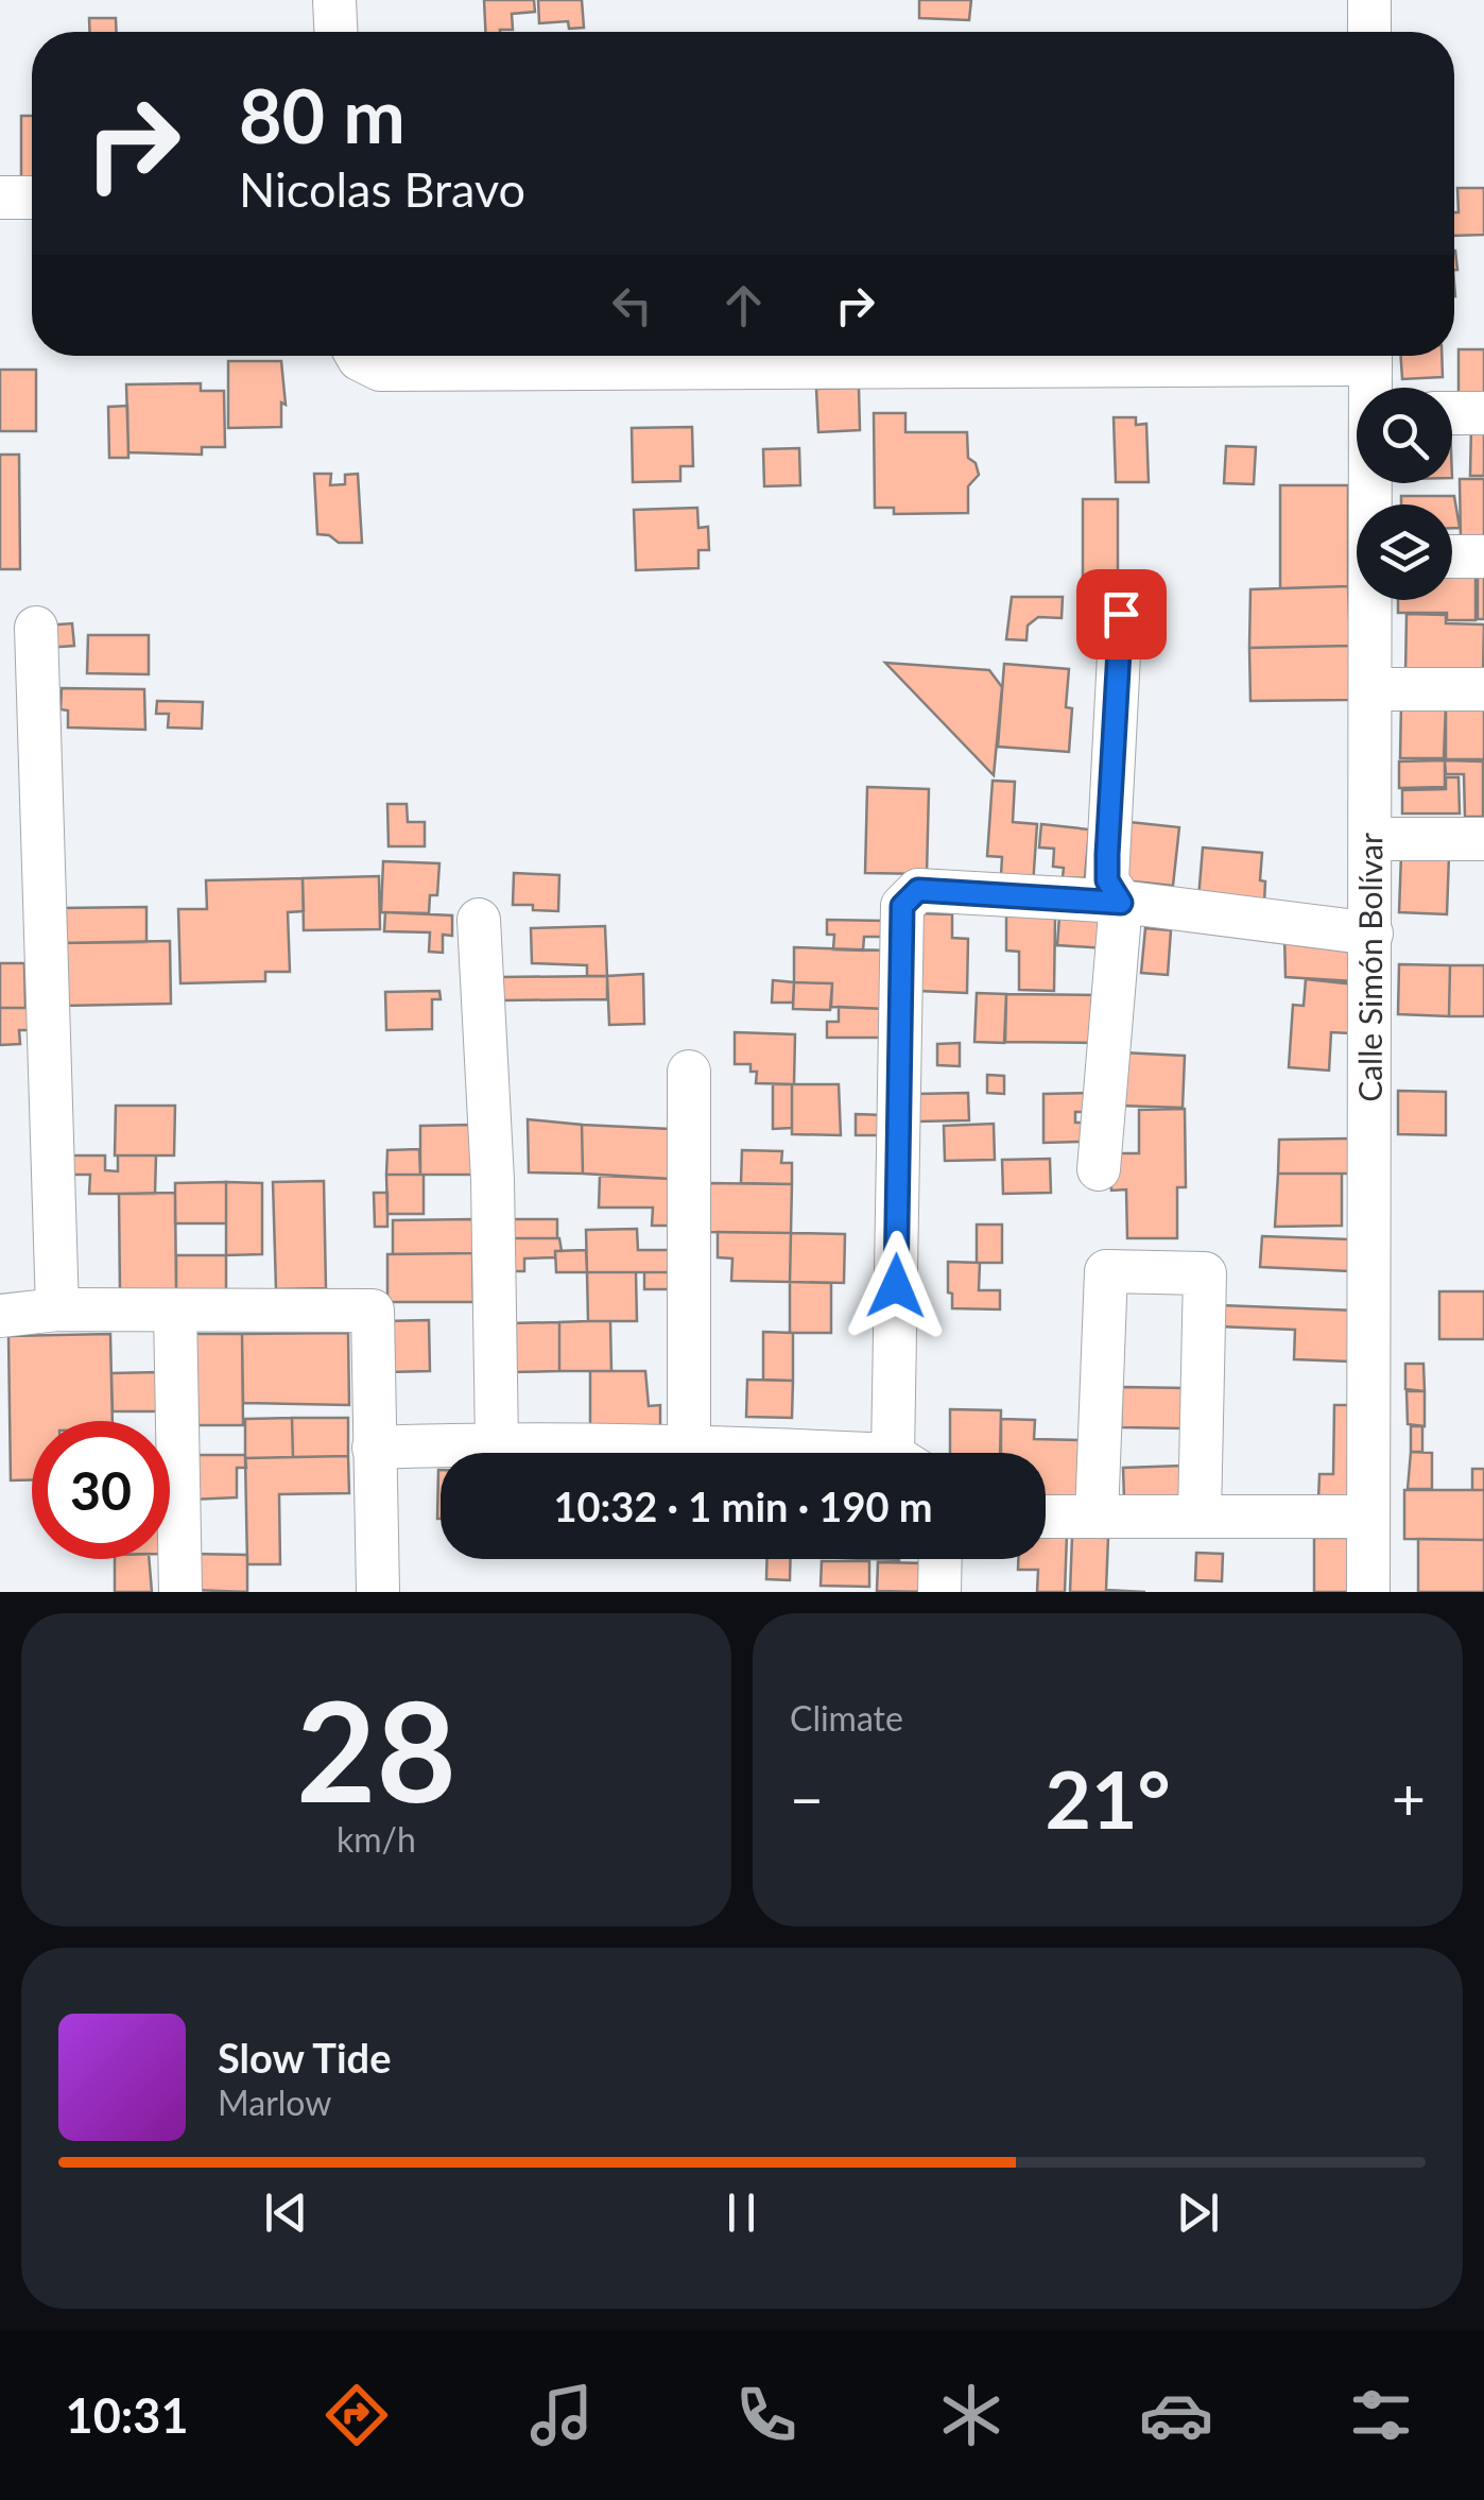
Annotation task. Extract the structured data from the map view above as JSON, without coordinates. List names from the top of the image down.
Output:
{
  "streets": {
    "street": ["Calle Simón Bolívar"]
  },
  "page": {
    "turn": ["80 m", "Nicolas Bravo"],
    "limit": "30",
    "trip": "10:32 · 1 min · 190 m",
    "tile": [
      ["28", "km/h"],
      "Climate"
    ],
    "heat": ["−", "21°", "+"],
    "song": ["Slow Tide", "Marlow"],
    "tabs": "10:31"
  }
}
